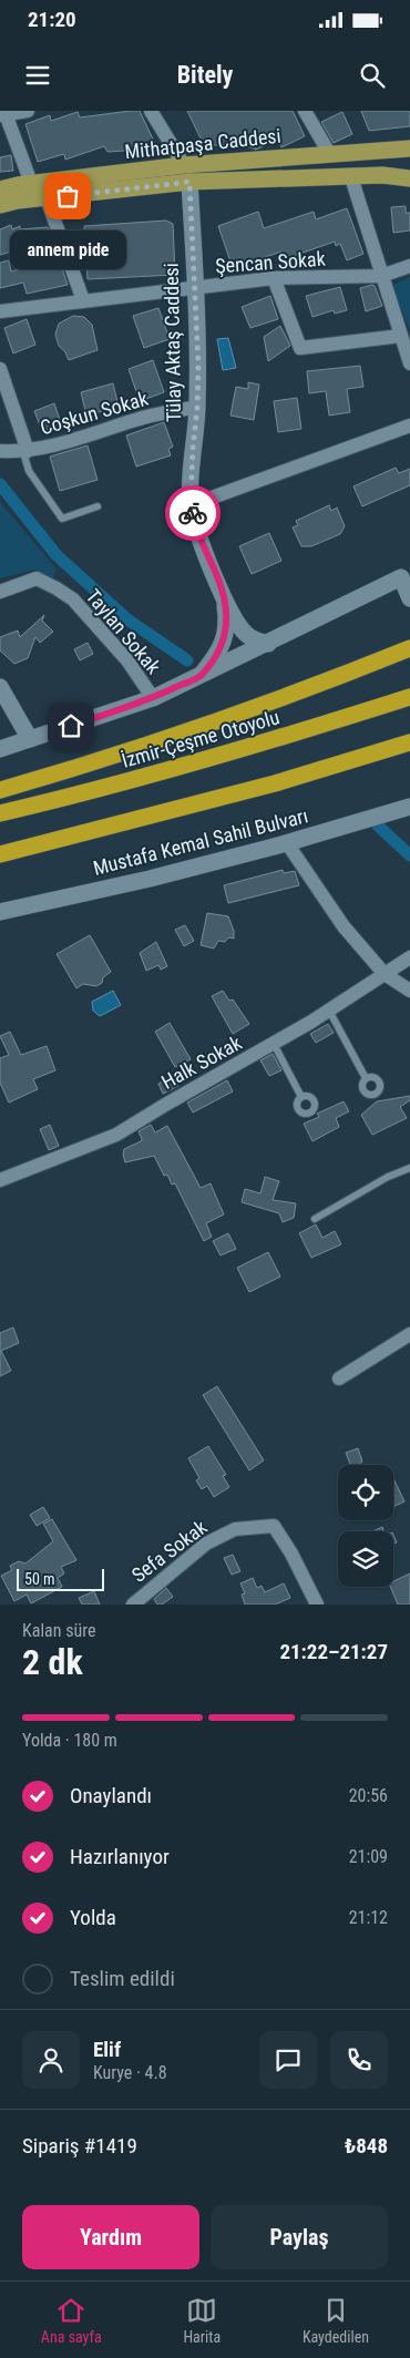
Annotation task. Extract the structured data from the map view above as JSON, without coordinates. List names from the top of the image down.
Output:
{
  "streets": {
    "highway": ["İzmir-Çeşme Otoyolu"],
    "main road": ["Mithatpaşa Caddesi"],
    "street": [
      "Şencan Sokak",
      "Tülay Aktaş Caddesi",
      "Coşkun Sokak",
      "Taylan Sokak",
      "Mustafa Kemal Sahil Bulvarı",
      "Halk Sokak",
      "Sefa Sokak"
    ]
  },
  "crossings": [
    ["Mithatpaşa Caddesi", "Tülay Aktaş Caddesi"],
    ["Şencan Sokak", "Tülay Aktaş Caddesi"],
    ["Tülay Aktaş Caddesi", "Coşkun Sokak"]
  ],
  "places": ["annem pide"],
  "scale_bar": "50 m",
  "page": {
    "status": "21:20",
    "header": "Bitely",
    "bubble": "annem pide",
    "scale": "50 m",
    "heading": ["2 dk", "Kalan süre", "21:22–21:27"],
    "panel": [
      "Elif",
      "Kurye · 4.8",
      "Sipariş #1419",
      "₺848"
    ],
    "bar": "Yolda · 180 m",
    "list": [
      ["Onaylandı", "20:56"],
      ["Hazırlanıyor", "21:09"],
      ["Yolda", "21:12"],
      "Teslim edildi"
    ],
    "buttons": ["Yardım", "Paylaş"],
    "tabs": ["Ana sayfa", "Harita", "Kaydedilen"]
  }
}
